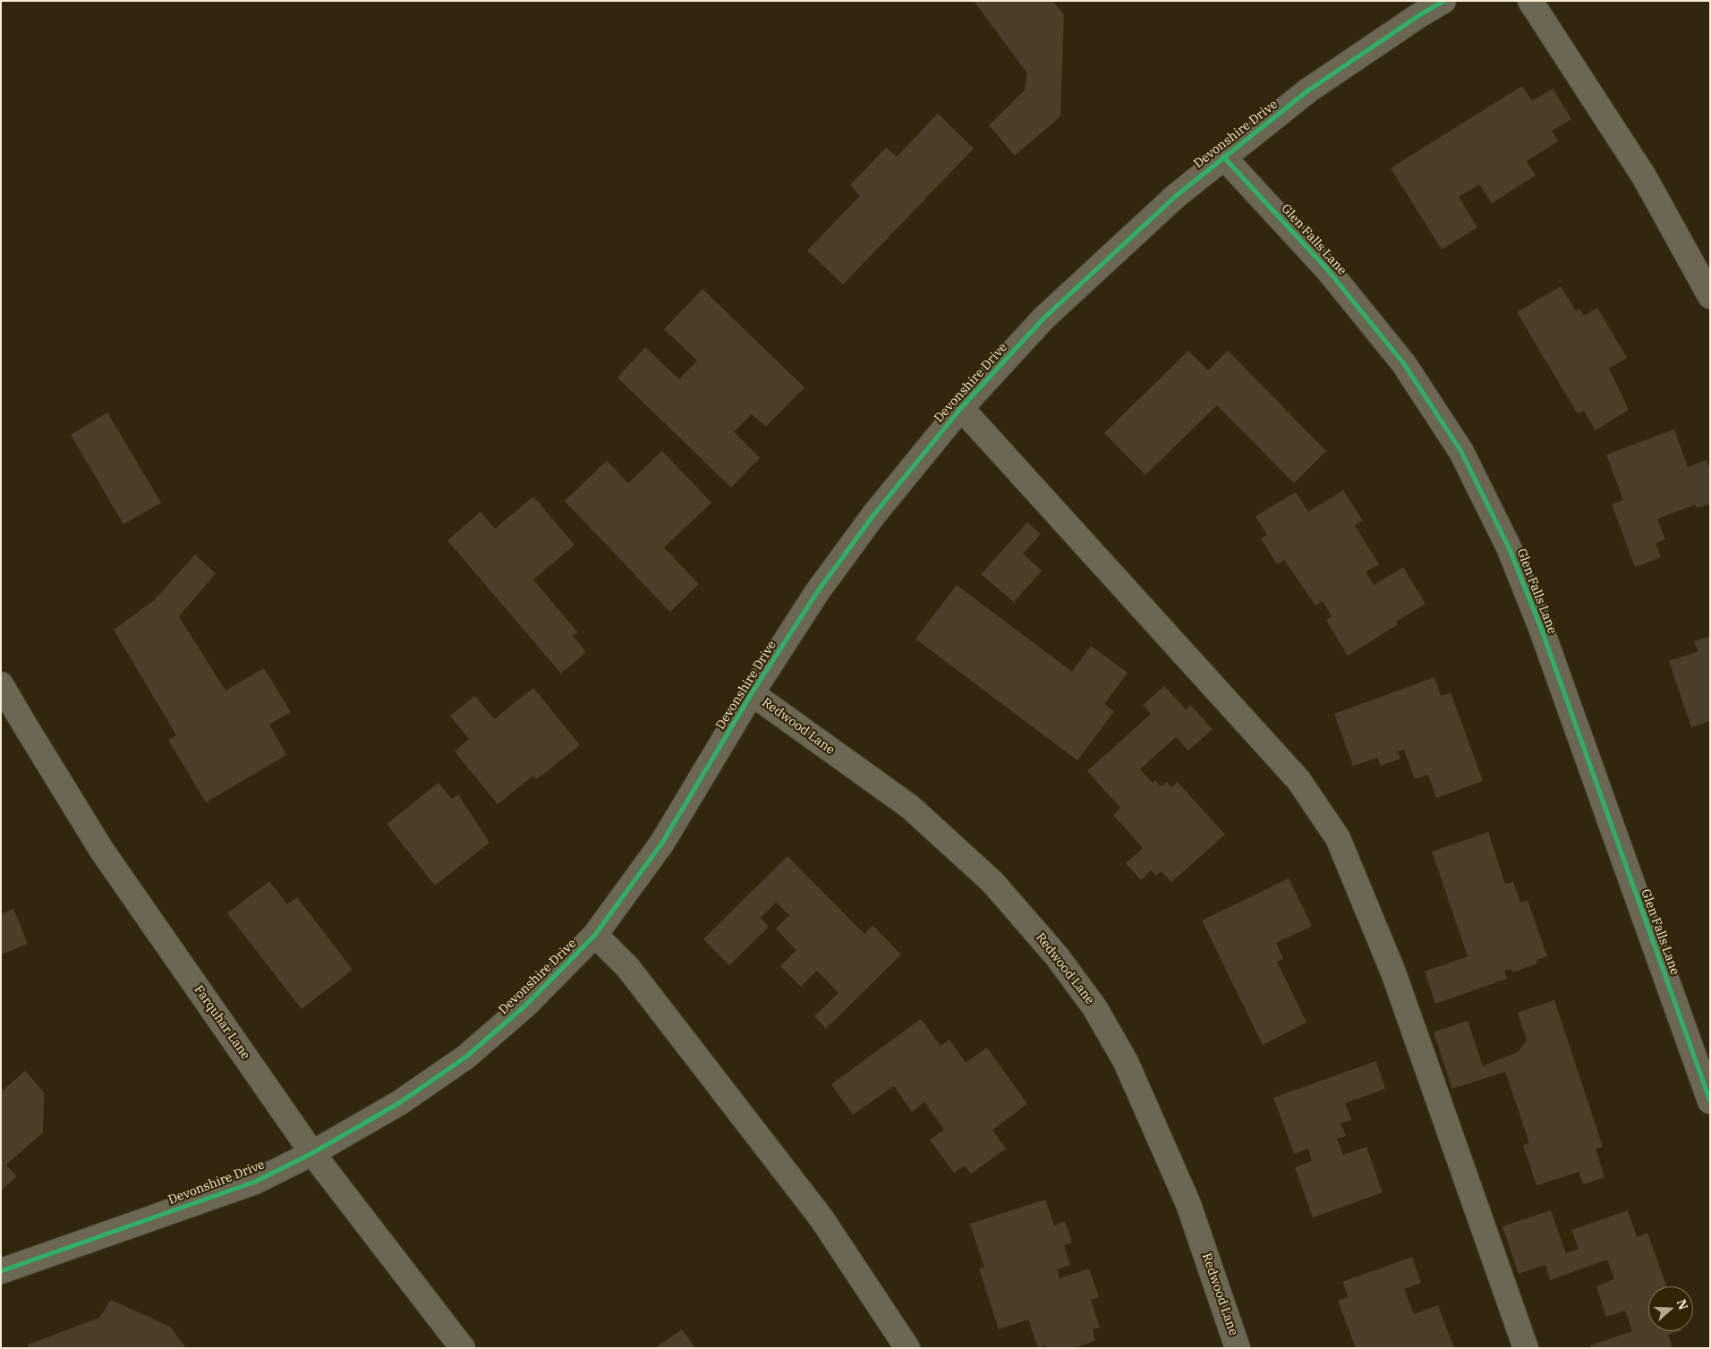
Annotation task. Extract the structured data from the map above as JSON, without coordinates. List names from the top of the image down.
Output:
{
  "streets": {
    "street": [
      "Devonshire Drive",
      "Glen Falls Lane",
      "Redwood Lane",
      "Farquhar Lane"
    ]
  },
  "crossings": [
    ["Devonshire Drive", "Glen Falls Lane"],
    ["Devonshire Drive", "Redwood Lane"],
    ["Devonshire Drive", "Farquhar Lane"]
  ],
  "north": "right"
}
